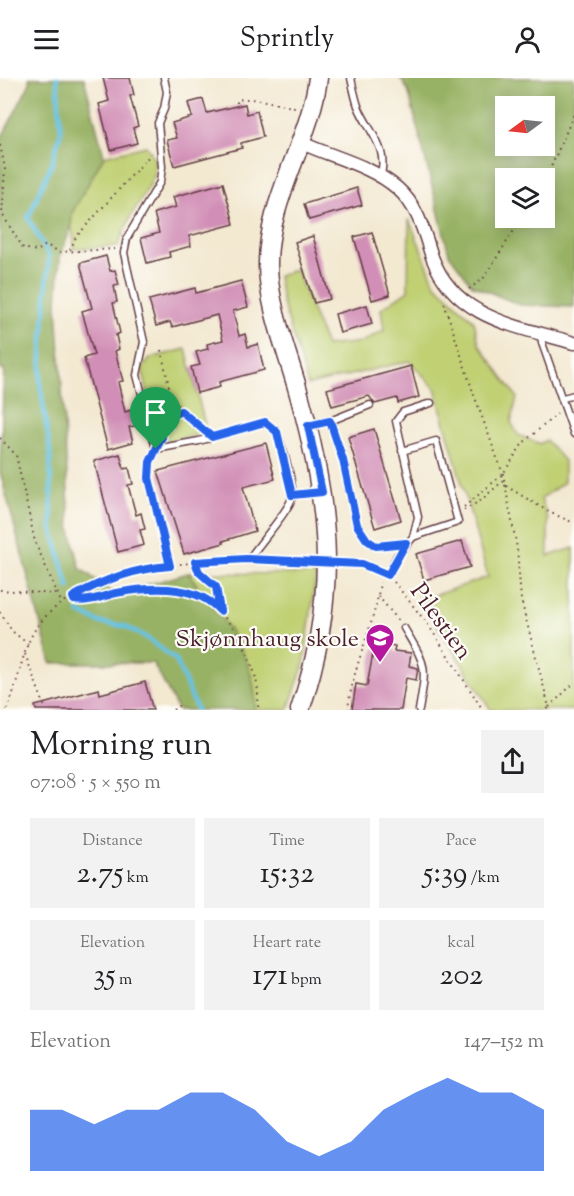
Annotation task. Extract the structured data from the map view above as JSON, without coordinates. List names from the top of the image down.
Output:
{
  "streets": {
    "path": ["Pilestien"]
  },
  "places": {
    "school or university": ["Skjønnhaug skole"]
  },
  "north": "left",
  "page": {
    "header": "Sprintly",
    "heading": ["Morning run", "07:08 · 5 × 550 m"],
    "stats": [
      ["Distance", "2.75 km"],
      ["Time", "15:32"],
      ["Pace", "5:39 /km"],
      ["Elevation", "35 m"],
      ["Heart rate", "171 bpm"],
      ["kcal", "202"]
    ],
    "chart": ["Elevation", "147–152 m"]
  }
}
